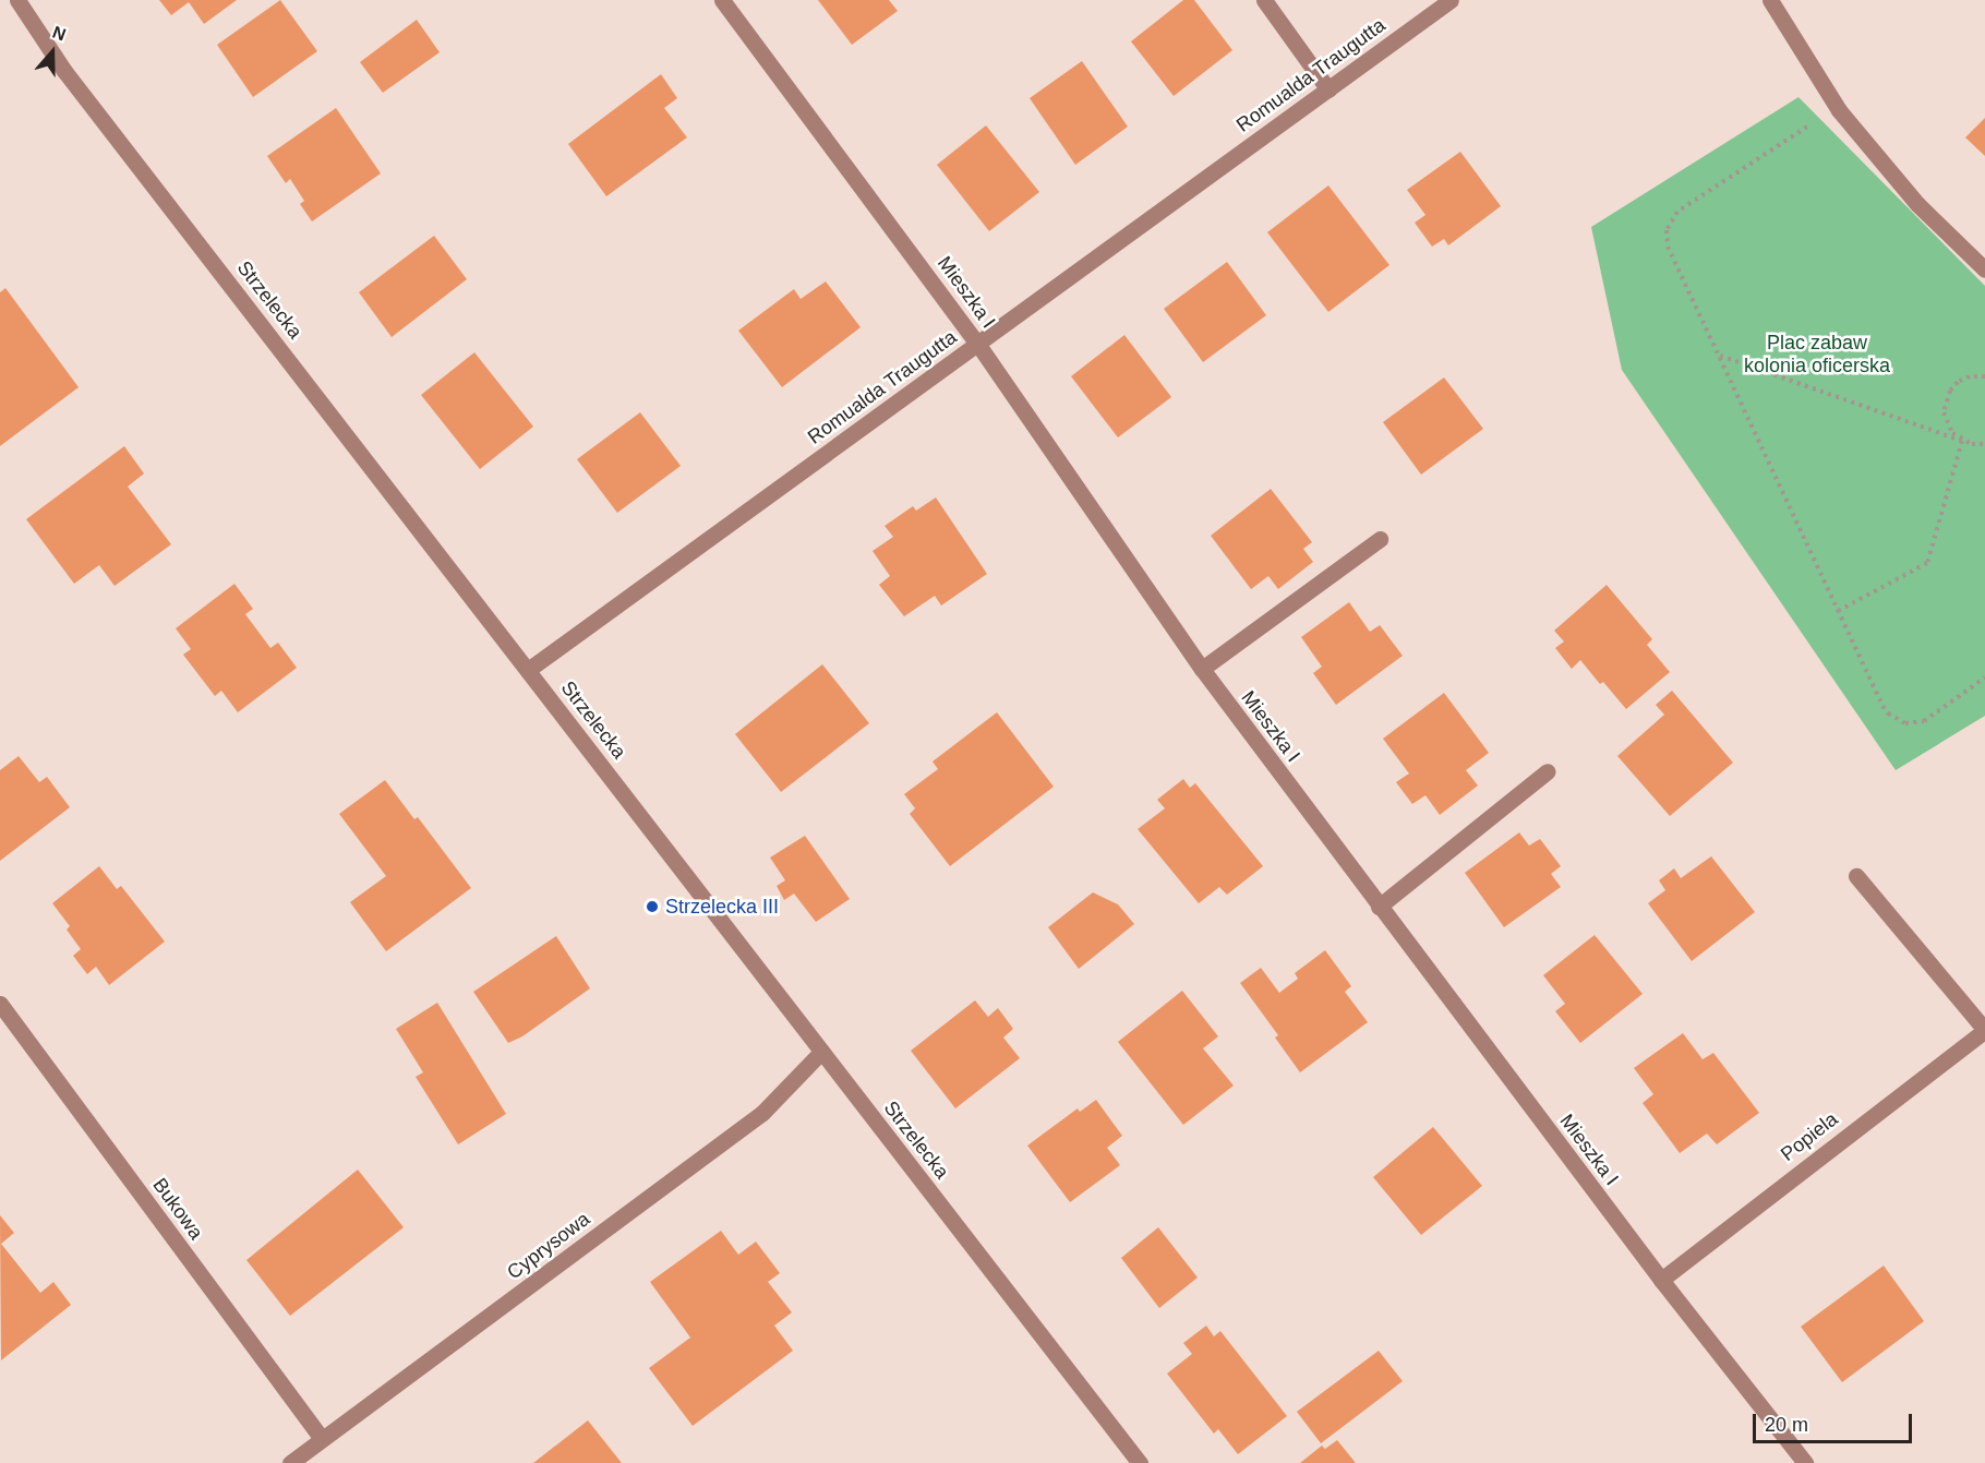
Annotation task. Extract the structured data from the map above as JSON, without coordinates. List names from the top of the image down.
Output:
{
  "streets": {
    "street": [
      "Romualda Traugutta",
      "Mieszka I",
      "Strzelecka",
      "Popiela",
      "Bukowa",
      "Cyprysowa"
    ]
  },
  "crossings": [
    ["Romualda Traugutta", "Mieszka I"],
    ["Romualda Traugutta", "Strzelecka"],
    ["Mieszka I", "Popiela"],
    ["Strzelecka", "Cyprysowa"],
    ["Bukowa", "Cyprysowa"]
  ],
  "parks": ["Plac zabaw kolonia oficerska"],
  "places": ["Strzelecka III"],
  "scale_bar": "20 m",
  "north": "top"
}
